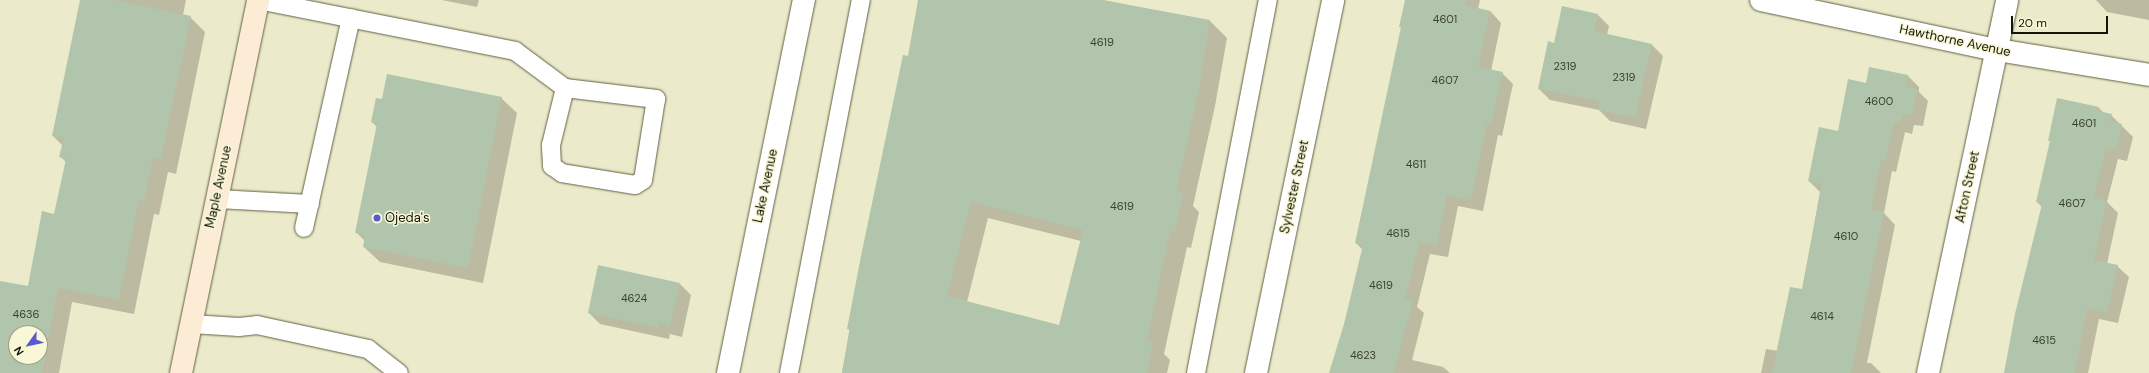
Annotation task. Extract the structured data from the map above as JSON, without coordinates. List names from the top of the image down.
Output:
{
  "streets": {
    "main road": ["Maple Avenue"],
    "street": [
      "Hawthorne Avenue",
      "Lake Avenue",
      "Sylvester Street",
      "Afton Street"
    ]
  },
  "crossings": [
    ["Hawthorne Avenue", "Afton Street"]
  ],
  "places": ["Ojeda's"],
  "house_numbers": [
    "4601",
    "4619",
    "2319",
    "2319",
    "4607",
    "4600",
    "4601",
    "4611",
    "4607",
    "4619",
    "4615",
    "4610",
    "4619",
    "4624",
    "4636",
    "4614",
    "4615",
    "4623"
  ],
  "scale_bar": "20 m",
  "north": "bottom left"
}
